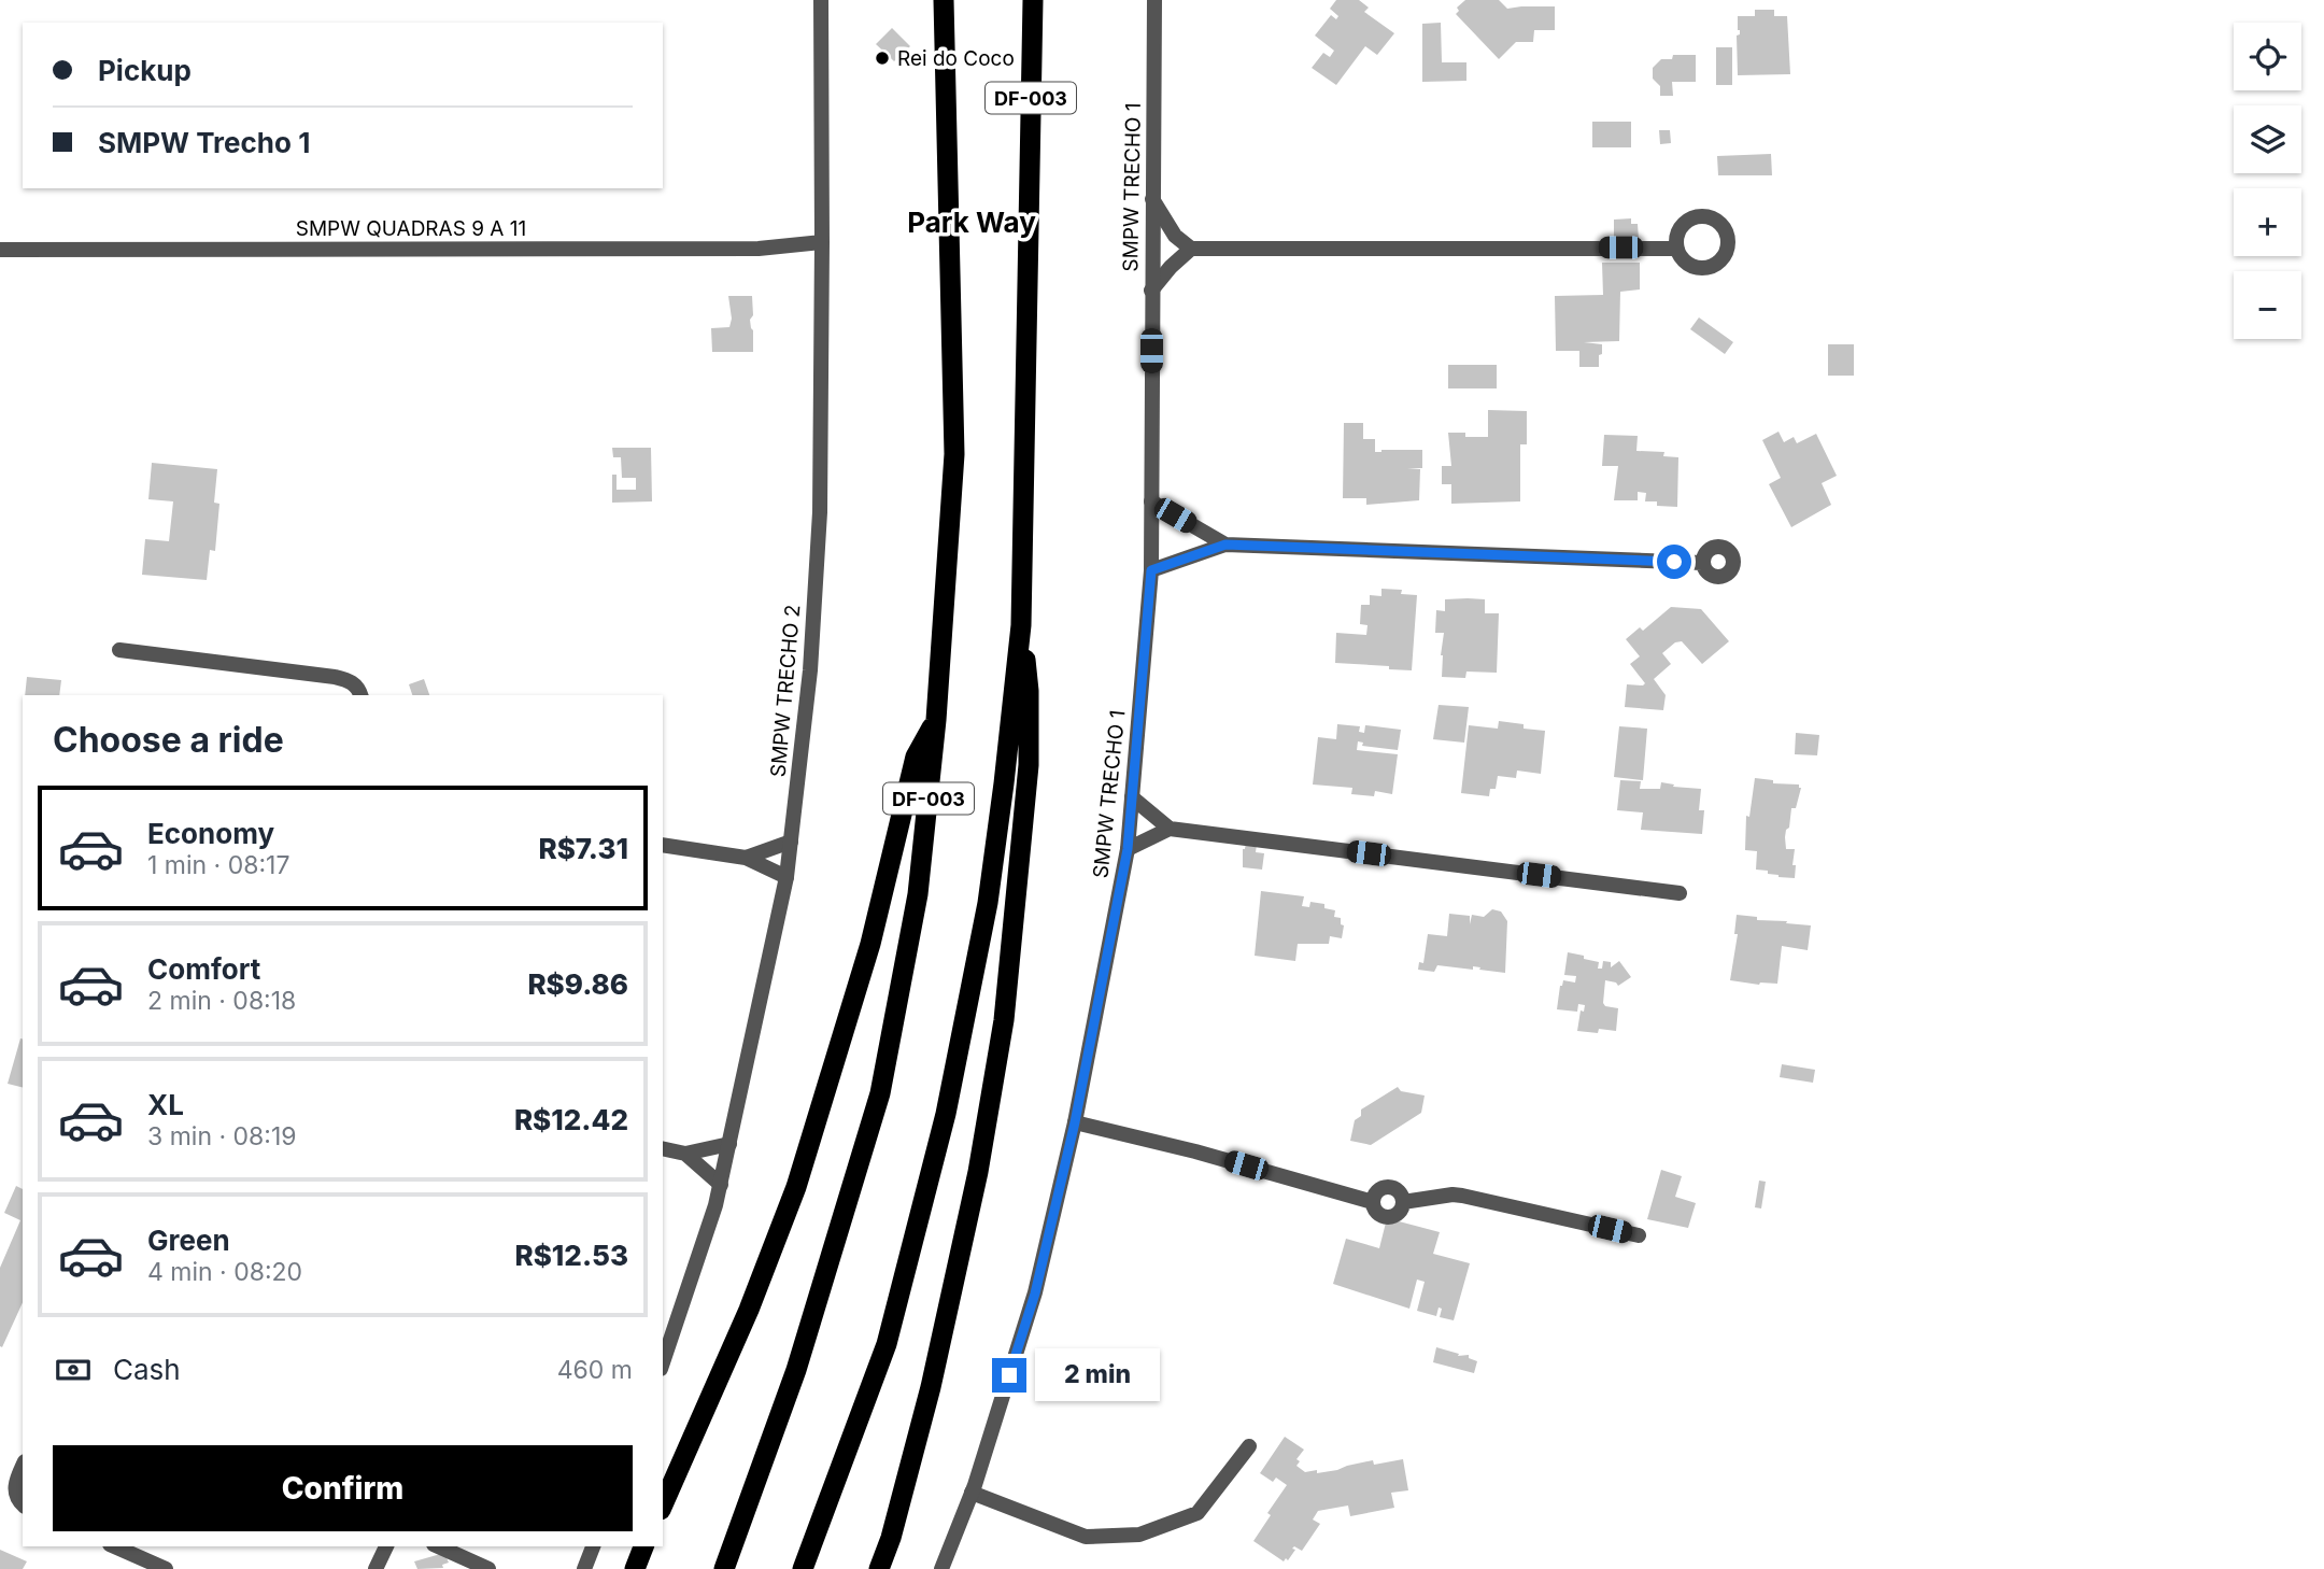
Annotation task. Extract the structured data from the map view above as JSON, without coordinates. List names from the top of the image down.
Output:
{
  "streets": {
    "highway": ["DF-003"],
    "street": ["SMPW TRECHO 1", "SMPW QUADRAS 9 A 11", "SMPW TRECHO 2"]
  },
  "crossings": [
    ["SMPW QUADRAS 9 A 11", "SMPW TRECHO 2"]
  ],
  "districts": ["Park Way"],
  "places": ["Rei do Coco"],
  "page": {
    "map_buttons": ["+", "−"],
    "banner": ["Pickup", "SMPW Trecho 1"],
    "heading": "Choose a ride",
    "list": [
      {
        "name": "Economy",
        "note": "1 min · 08:17",
        "value": "R$7.31"
      },
      {
        "name": "Comfort",
        "note": "2 min · 08:18",
        "value": "R$9.86"
      },
      {
        "name": "XL",
        "note": "3 min · 08:19",
        "value": "R$12.42"
      },
      {
        "name": "Green",
        "note": "4 min · 08:20",
        "value": "R$12.53"
      }
    ],
    "pay": ["Cash", "460 m"],
    "bubble": "2 min",
    "buttons": "Confirm"
  }
}
